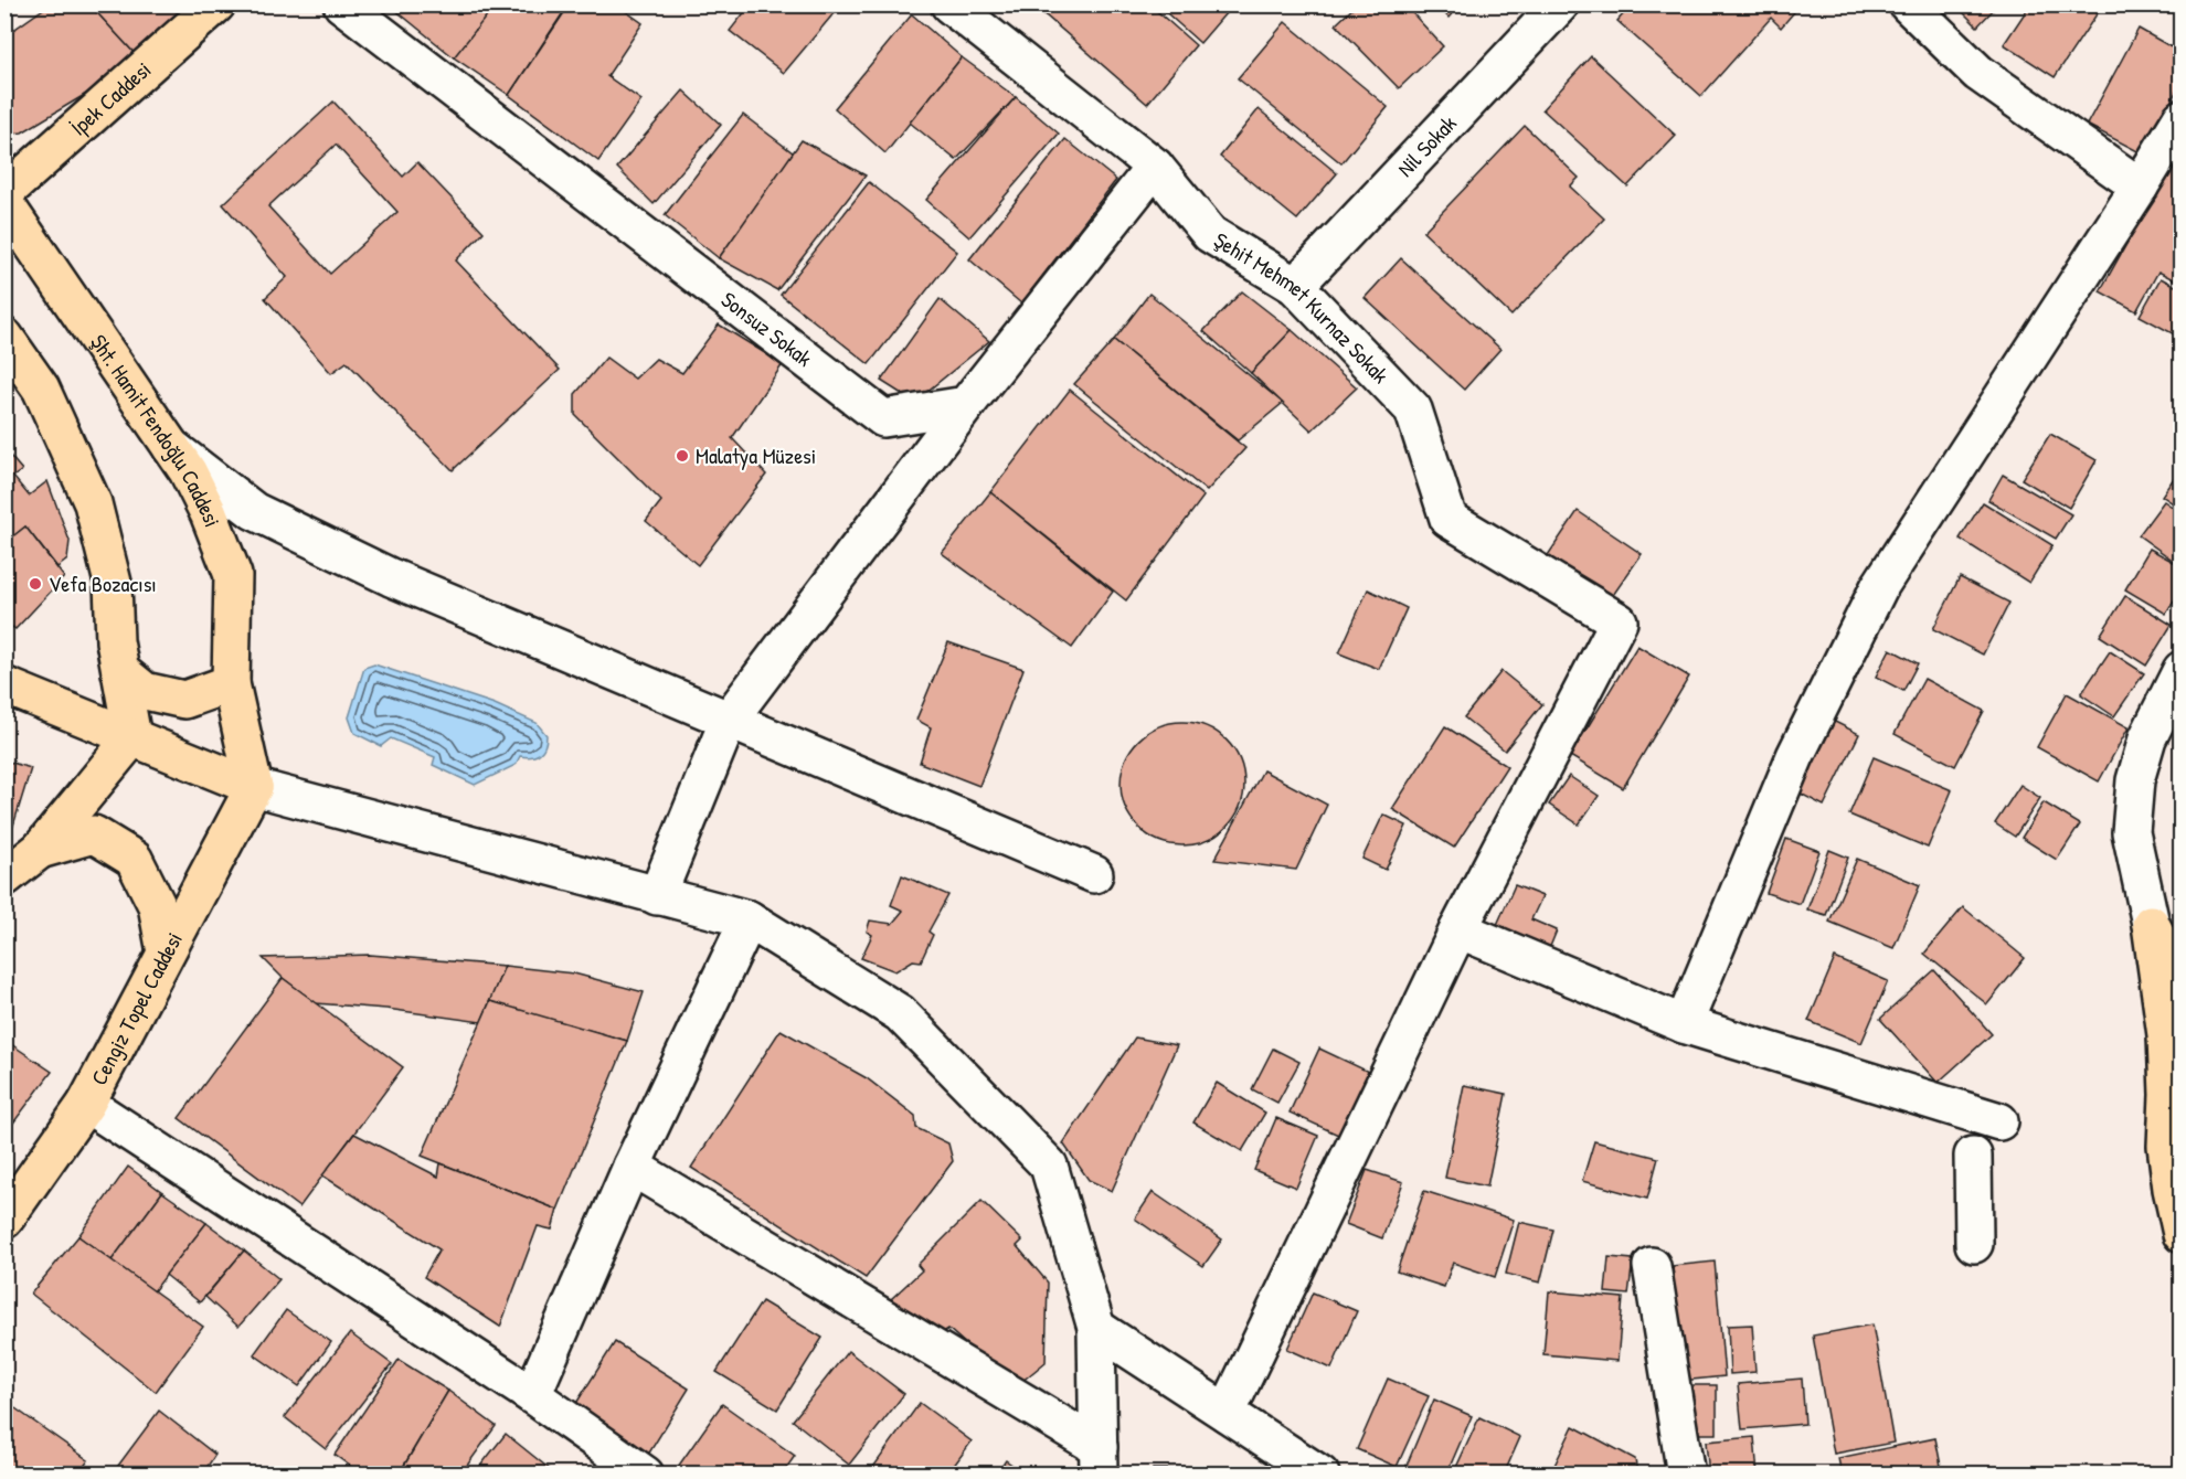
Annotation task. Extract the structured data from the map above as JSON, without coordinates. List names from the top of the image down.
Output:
{
  "streets": {
    "main road": ["İpek Caddesi", "Şht. Hamit Fendoğlu Caddesi", "Cengiz Topel Caddesi"],
    "street": ["Nil Sokak", "Şehit Mehmet Kurnaz Sokak", "Sonsuz Sokak"]
  },
  "crossings": [
    ["Nil Sokak", "Şehit Mehmet Kurnaz Sokak"],
    ["Şht. Hamit Fendoğlu Caddesi", "Cengiz Topel Caddesi"]
  ],
  "places": ["Malatya Müzesi", "Vefa Bozacısı"]
}
